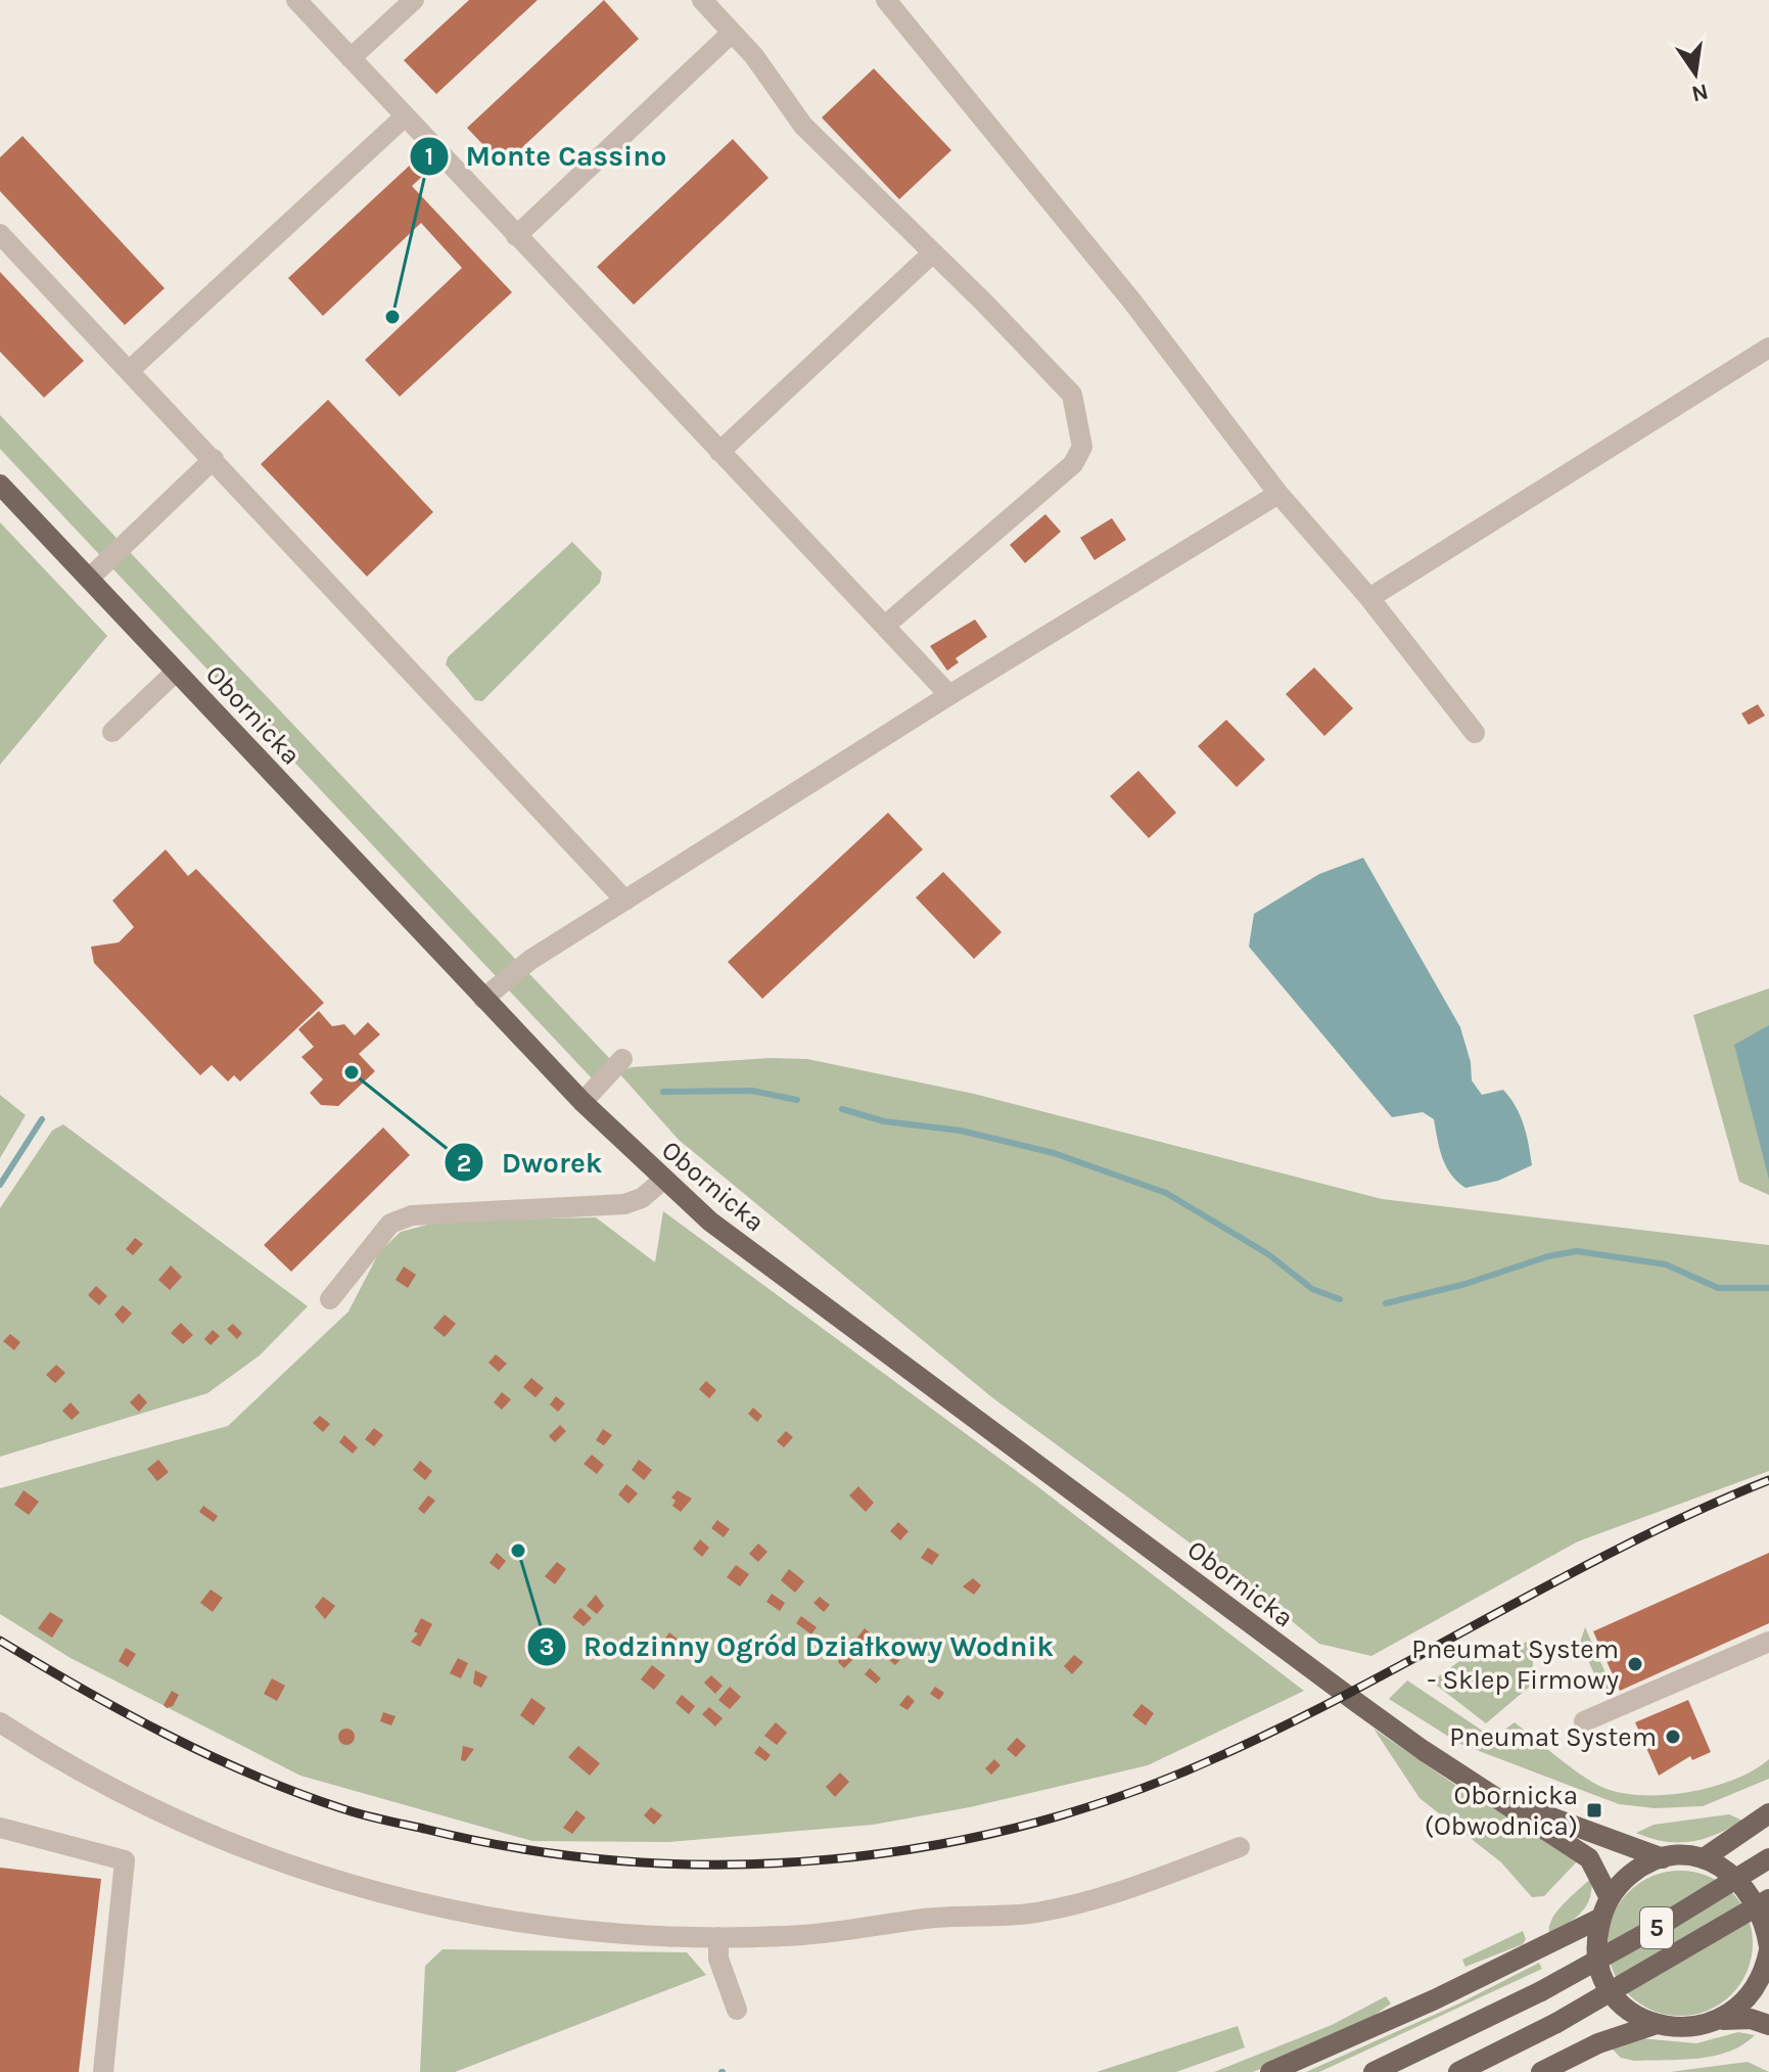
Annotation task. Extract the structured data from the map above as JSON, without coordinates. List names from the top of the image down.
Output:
{
  "streets": {
    "main road": ["Obornicka", "5"]
  },
  "places": {
    "other": [
      "Monte Cassino",
      "Dworek",
      "Rodzinny Ogród Działkowy Wodnik",
      "Pneumat System - Sklep Firmowy",
      "Pneumat System"
    ],
    "transit": ["Obornicka (Obwodnica)"]
  },
  "north": "bottom"
}
